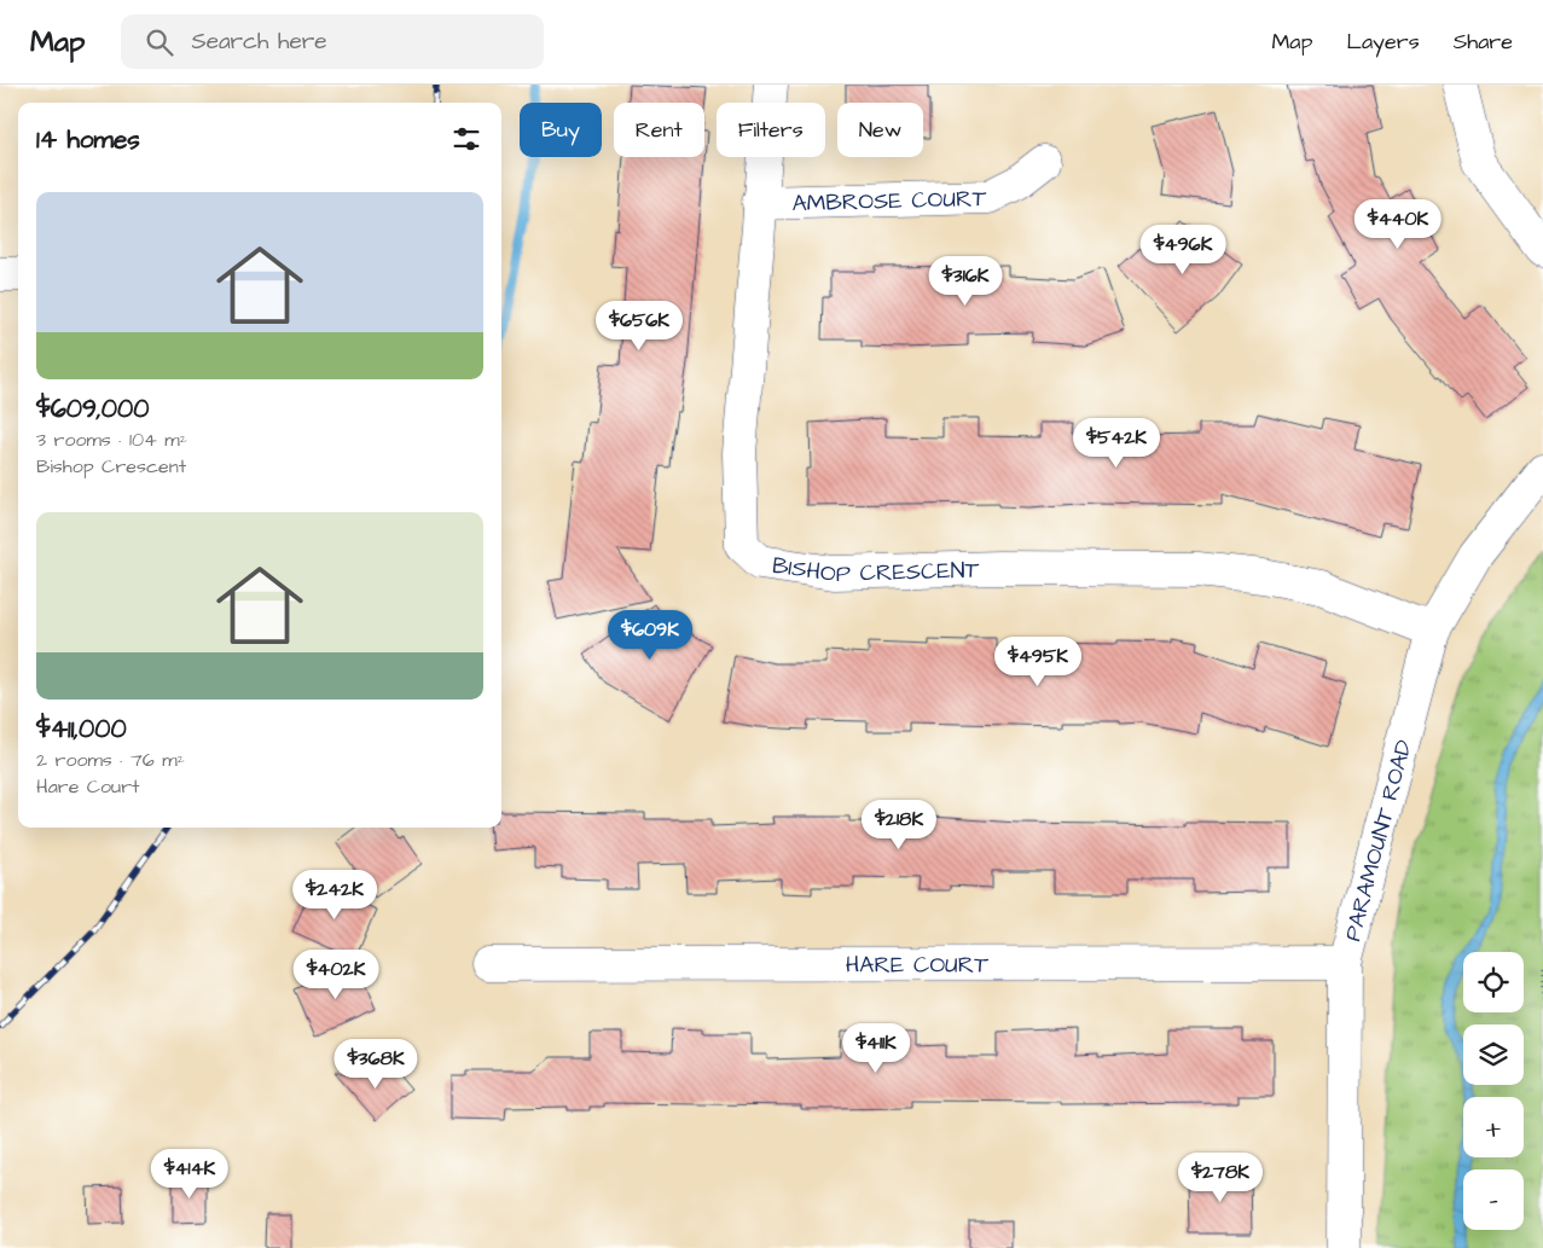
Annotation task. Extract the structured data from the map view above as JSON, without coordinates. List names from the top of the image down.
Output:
{
  "streets": {
    "street": [
      "AMBROSE COURT",
      "BISHOP CRESCENT",
      "PARAMOUNT ROAD",
      "HARE COURT"
    ]
  },
  "crossings": [
    ["AMBROSE COURT", "BISHOP CRESCENT"],
    ["BISHOP CRESCENT", "PARAMOUNT ROAD"],
    ["PARAMOUNT ROAD", "HARE COURT"]
  ],
  "page": {
    "header": "Map",
    "search": "Search here",
    "nav": ["Map", "Layers", "Share"],
    "chip": [
      "Buy",
      "Rent",
      "Filters",
      "New"
    ],
    "heading": "14 homes",
    "list": [
      {
        "name": "$609,000",
        "note": "3 rooms · 104 m² · Bishop Crescent"
      },
      {
        "name": "$411,000",
        "note": "2 rooms · 76 m² · Hare Court"
      }
    ],
    "price": [
      "$440K",
      "$496K",
      "$316K",
      "$656K",
      "$542K",
      "$609K",
      "$495K",
      "$218K",
      "$242K",
      "$402K",
      "$411K",
      "$368K",
      "$414K",
      "$278K"
    ],
    "map_buttons": ["+", "−"]
  }
}
